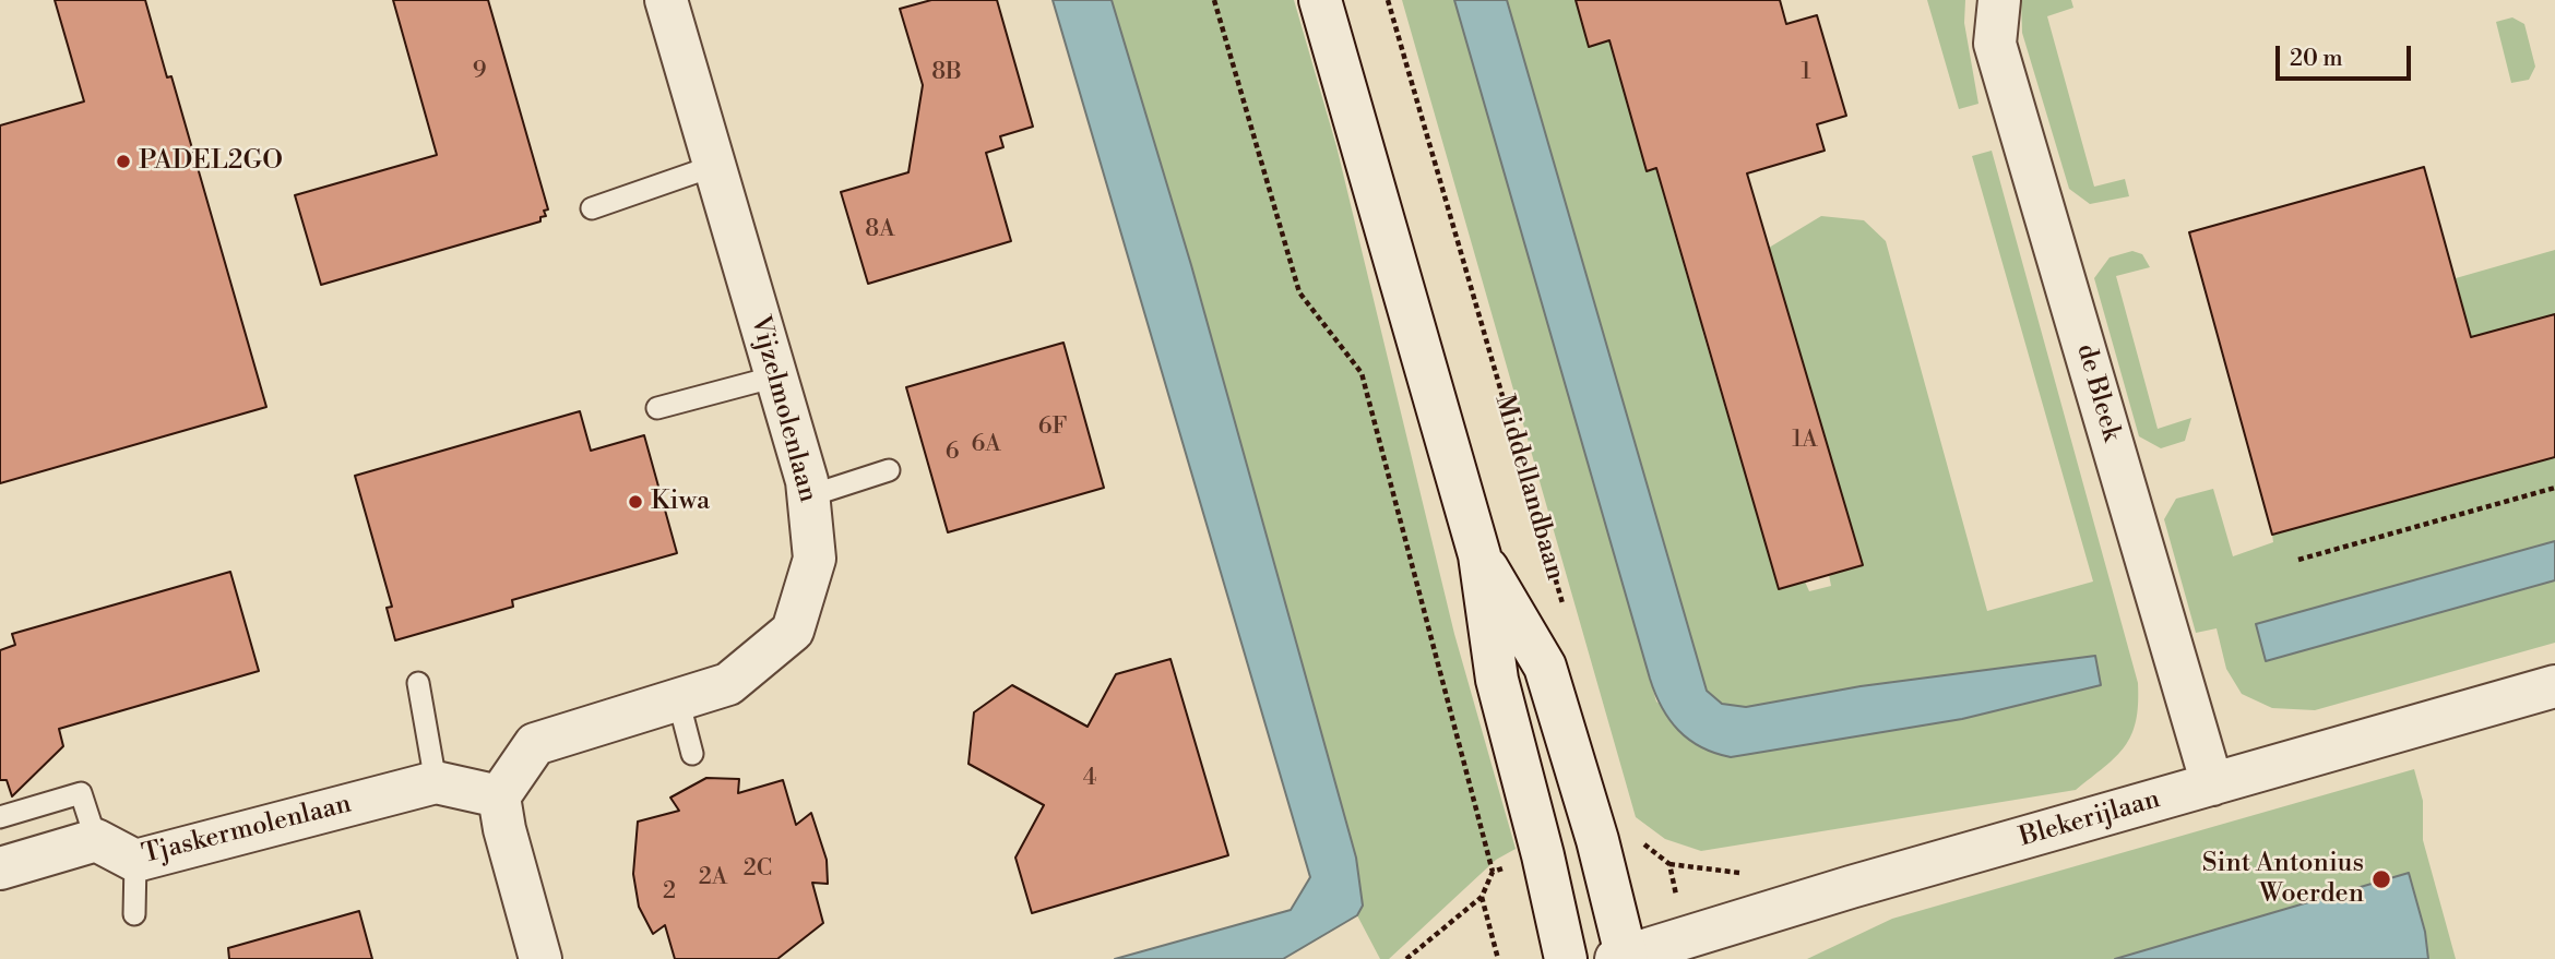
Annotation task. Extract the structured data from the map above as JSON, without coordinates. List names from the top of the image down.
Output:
{
  "streets": {
    "street": [
      "de Bleek",
      "Vijzelmolenlaan",
      "Middellandbaan",
      "Blekerijlaan",
      "Tjaskermolenlaan"
    ]
  },
  "crossings": [
    ["de Bleek", "Blekerijlaan"],
    ["Vijzelmolenlaan", "Tjaskermolenlaan"],
    ["Middellandbaan", "Blekerijlaan"]
  ],
  "places": ["PADEL2GO", "Kiwa", "Sint Antonius Woerden"],
  "house_numbers": [
    "9",
    "8B",
    "1",
    "8A",
    "6F",
    "1A",
    "6A",
    "6",
    "4",
    "2C",
    "2A",
    "2"
  ],
  "scale_bar": "20 m"
}
